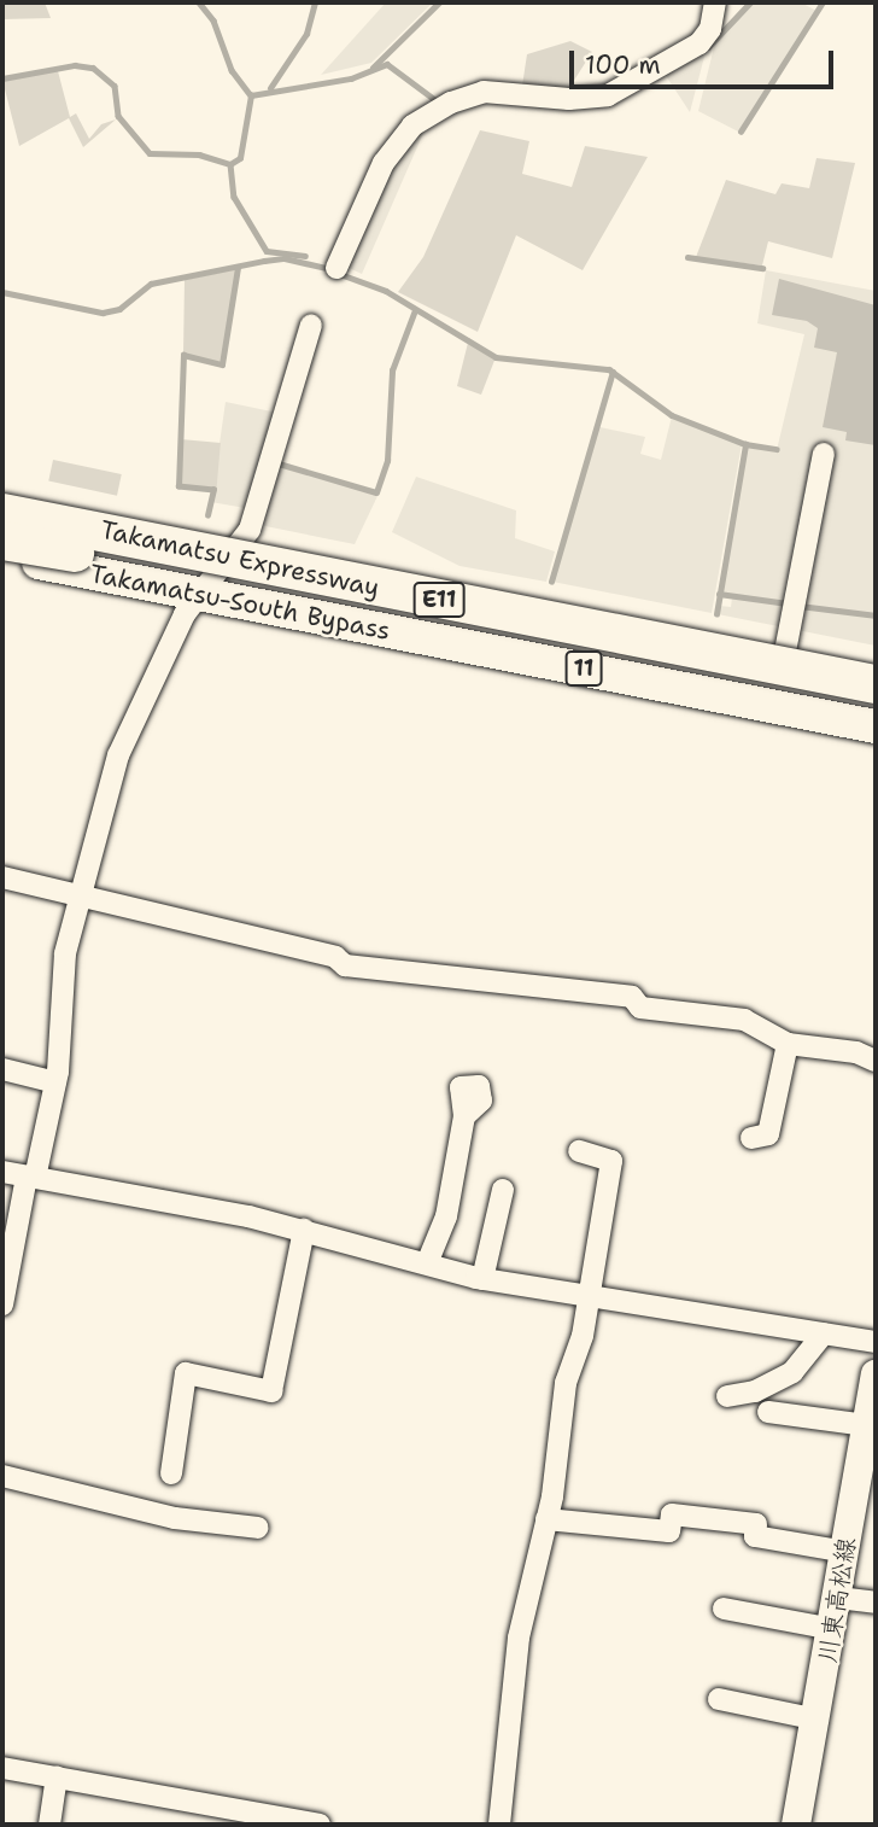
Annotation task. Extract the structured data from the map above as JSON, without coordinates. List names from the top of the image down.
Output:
{
  "streets": {
    "highway": [
      "Takamatsu Expressway",
      "E11",
      "Takamatsu-South Bypass",
      "11"
    ],
    "main road": ["川東高松線"]
  },
  "scale_bar": "100 m"
}
